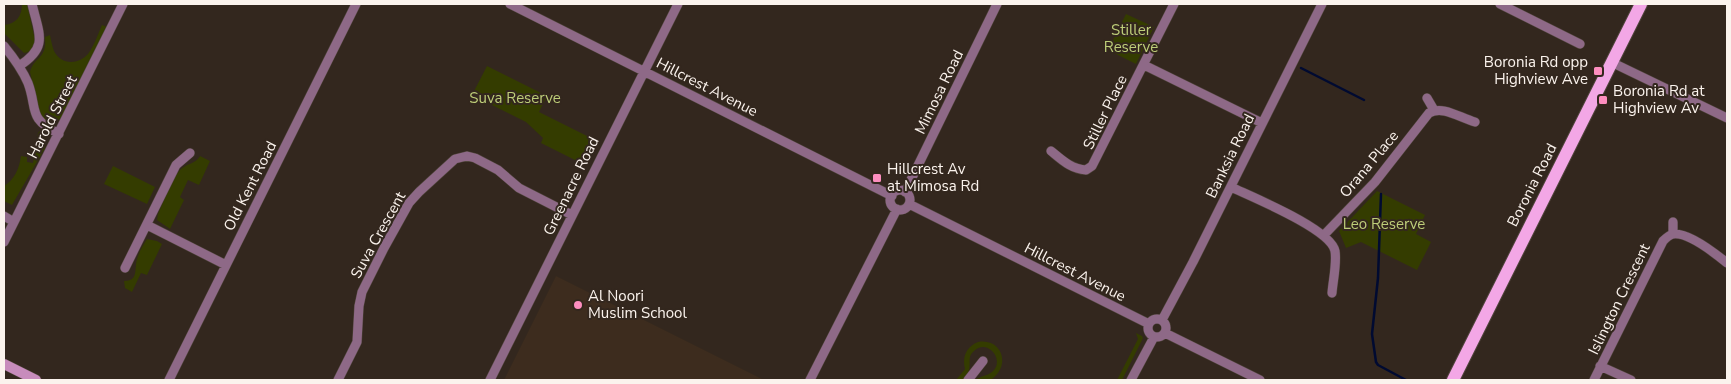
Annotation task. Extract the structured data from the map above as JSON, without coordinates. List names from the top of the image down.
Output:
{
  "streets": {
    "main road": ["Boronia Road"],
    "street": [
      "Hillcrest Avenue",
      "Mimosa Road",
      "Stiller Place",
      "Harold Street",
      "Banksia Road",
      "Orana Place",
      "Old Kent Road",
      "Greenacre Road",
      "Suva Crescent",
      "Islington Crescent"
    ]
  },
  "crossings": [
    ["Hillcrest Avenue", "Mimosa Road"],
    ["Hillcrest Avenue", "Banksia Road"],
    ["Hillcrest Avenue", "Greenacre Road"],
    ["Stiller Place", "Banksia Road"],
    ["Greenacre Road", "Suva Crescent"]
  ],
  "parks": ["Stiller Reserve", "Suva Reserve", "Leo Reserve"],
  "places": {
    "transit": ["Boronia Rd opp Highview Ave", "Boronia Rd at Highview Av", "Hillcrest Av at Mimosa Rd"],
    "other": ["Al Noori Muslim School"]
  }
}
